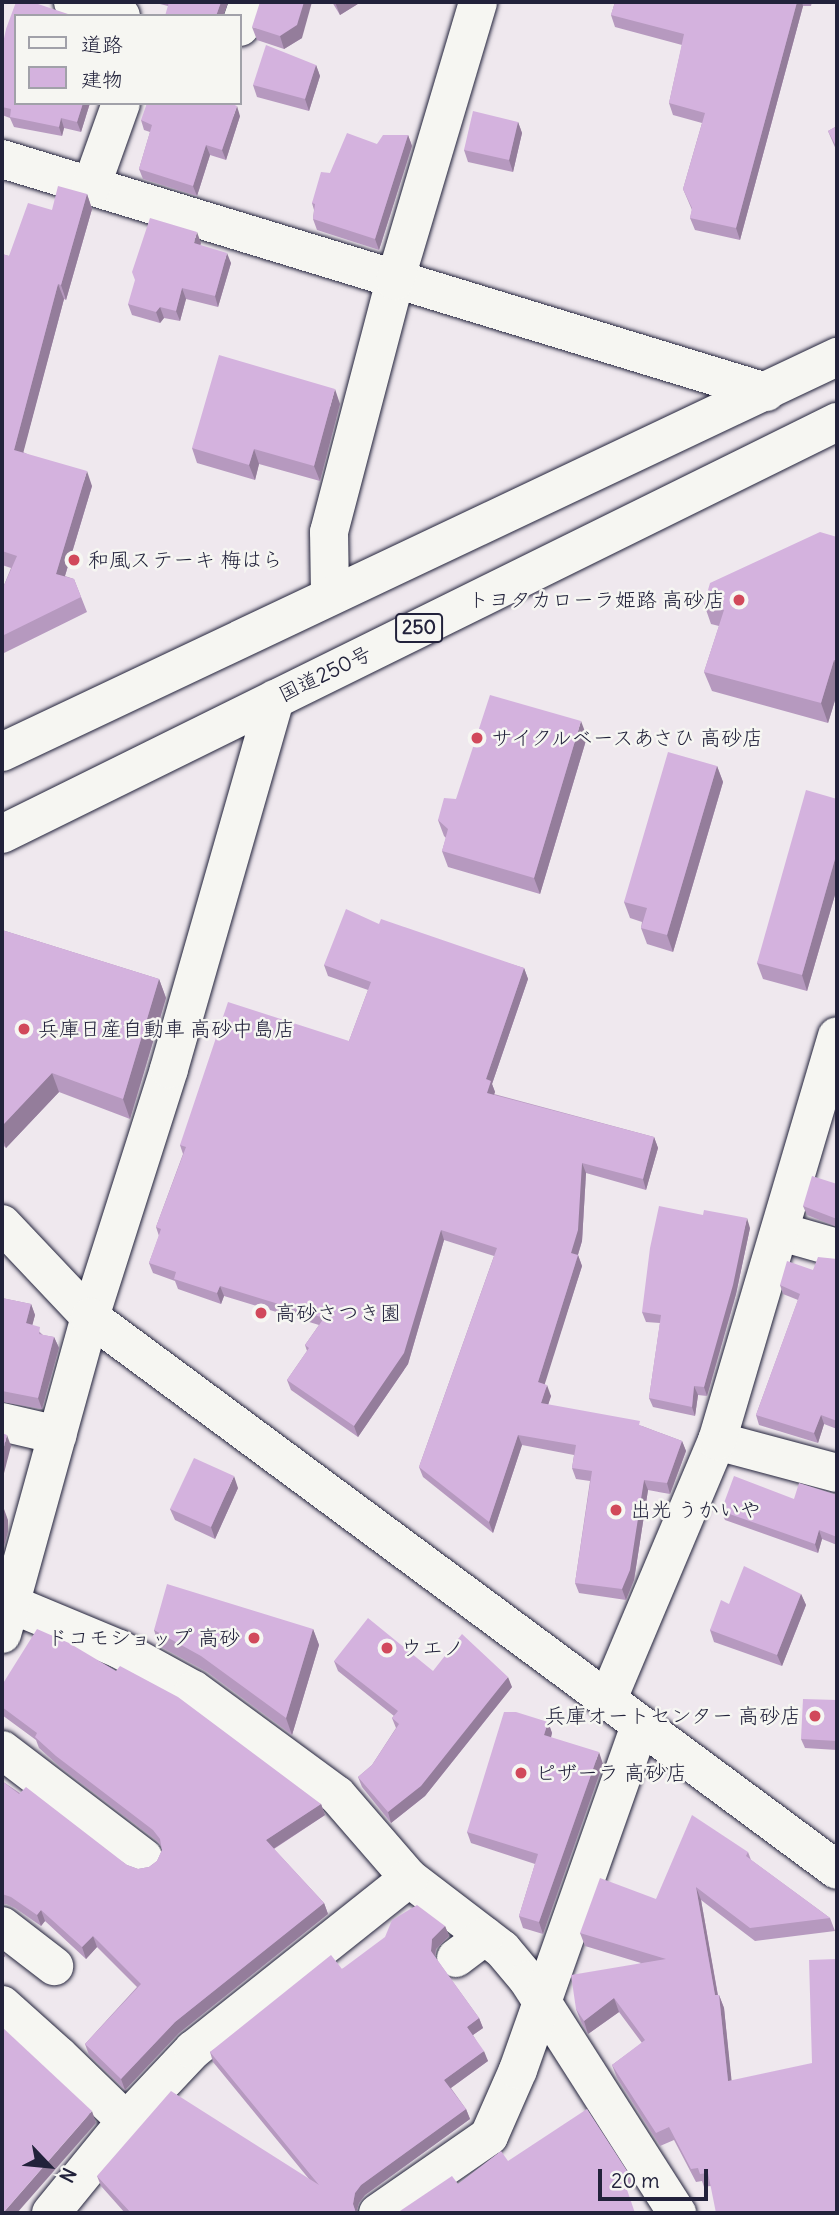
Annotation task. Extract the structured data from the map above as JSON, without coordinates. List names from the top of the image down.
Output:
{
  "streets": {
    "main road": ["250", "国道250号"]
  },
  "places": [
    "和風ステーキ 梅はら",
    "トヨタカローラ姫路 高砂店",
    "サイクルベースあさひ 高砂店",
    "兵庫日産自動車 高砂中島店",
    "高砂さつき園",
    "出光 うかいや",
    "ドコモショップ 高砂",
    "ウエノ",
    "兵庫オートセンター 高砂店",
    "ピザーラ 高砂店"
  ],
  "legend": ["道路", "建物"],
  "scale_bar": "20 m",
  "north": "bottom right"
}
